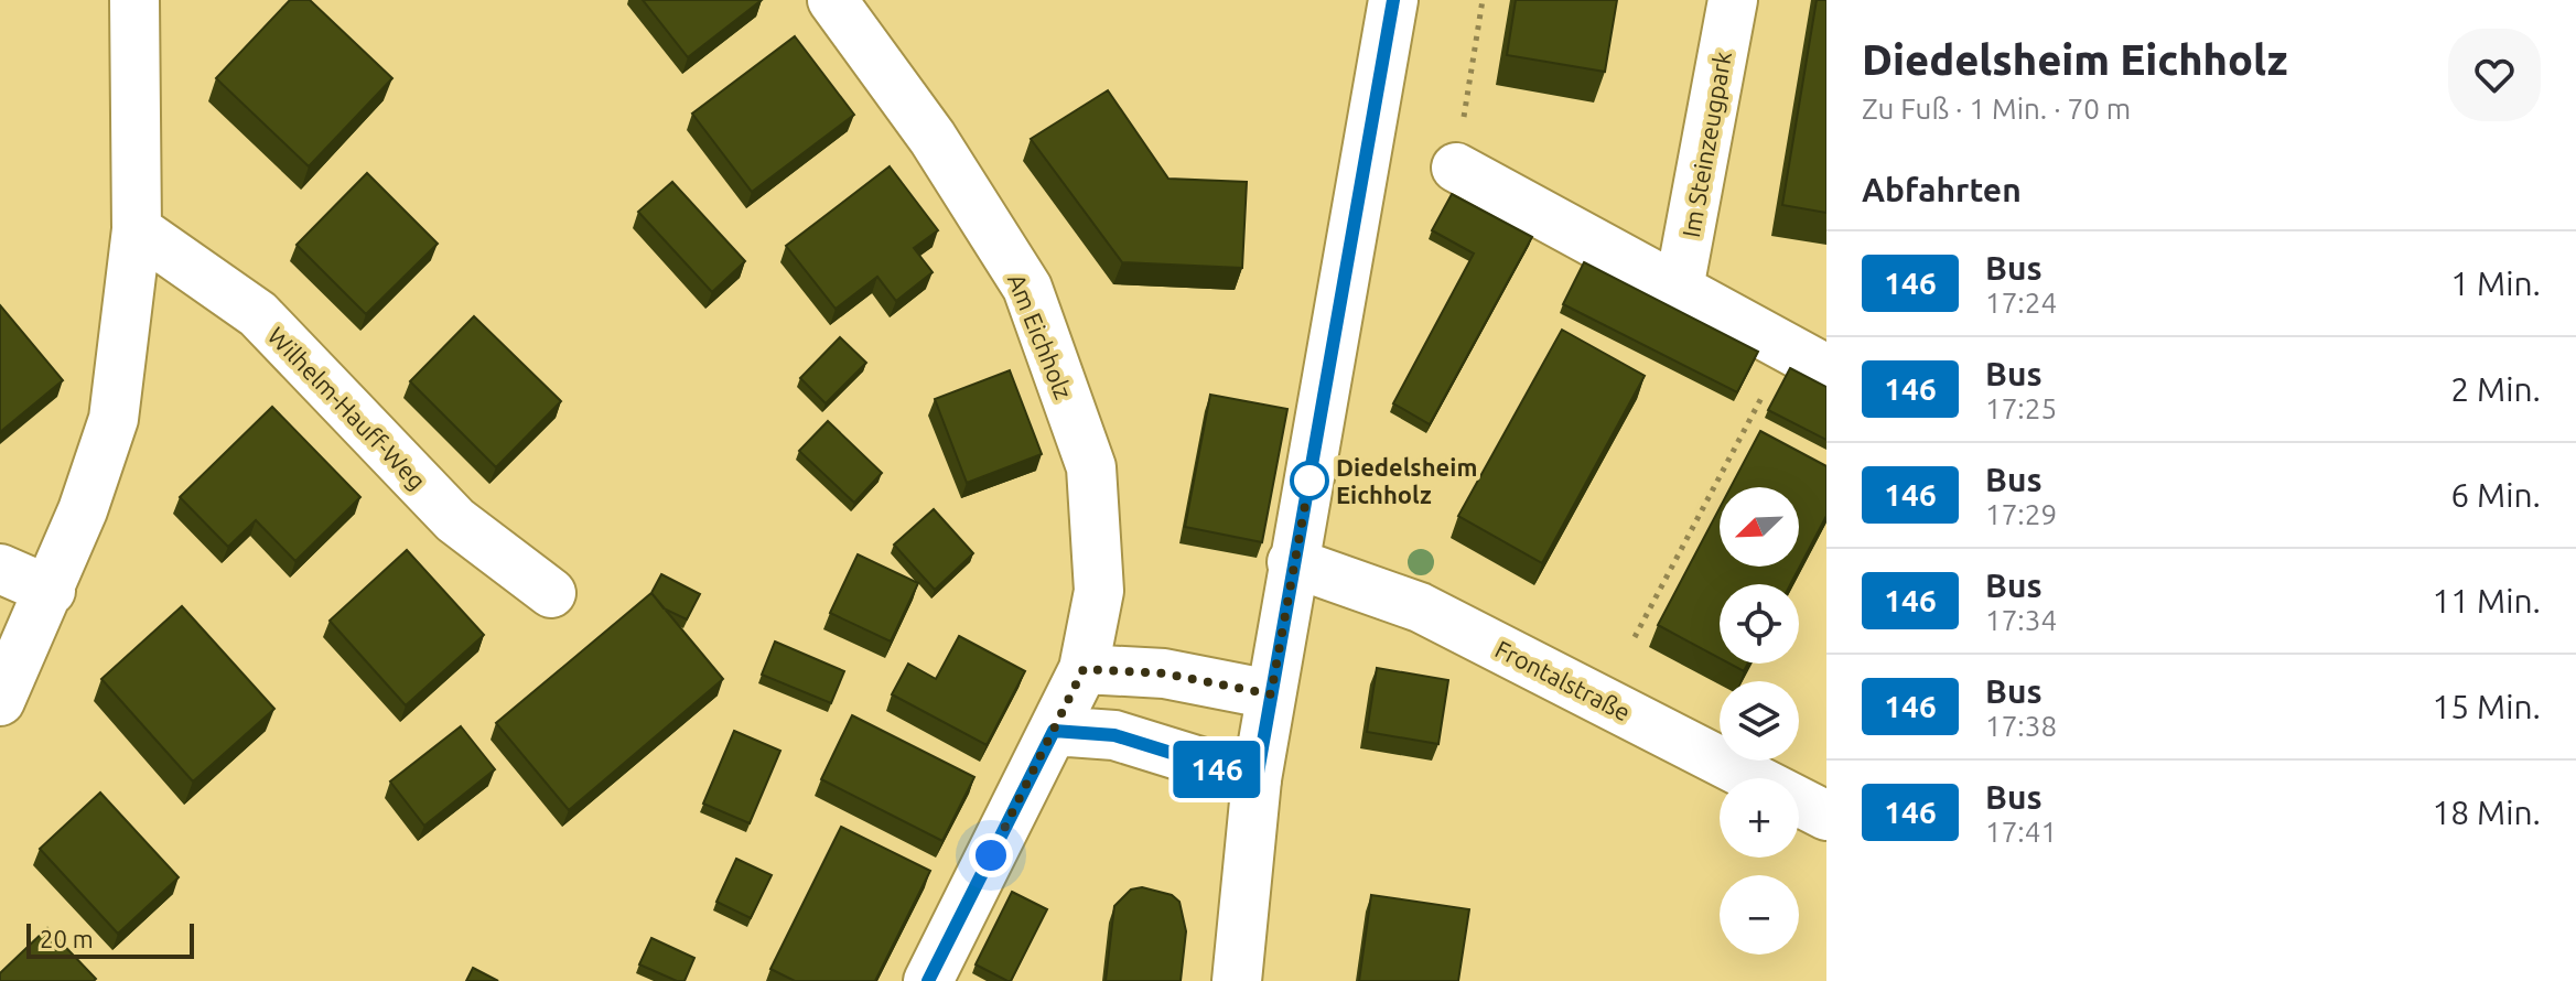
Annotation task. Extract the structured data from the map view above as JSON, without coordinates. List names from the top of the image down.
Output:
{
  "streets": {
    "street": [
      "Im Steinzeugpark",
      "Am Eichholz",
      "Wilhelm-Hauff-Weg",
      "Frontalstraße"
    ]
  },
  "places": ["Diedelsheim Eichholz"],
  "lines": ["bus line 146"],
  "scale_bar": "20 m",
  "north": "bottom left",
  "page": {
    "on_map": "146",
    "heading": [
      ["Diedelsheim Eichholz", "Zu Fuß · 1 Min. · 70 m"],
      "Abfahrten"
    ],
    "list": [
      {
        "mark": "146",
        "name": "Bus",
        "note": "17:24",
        "value": "1 Min."
      },
      {
        "mark": "146",
        "name": "Bus",
        "note": "17:25",
        "value": "2 Min."
      },
      {
        "mark": "146",
        "name": "Bus",
        "note": "17:29",
        "value": "6 Min."
      },
      {
        "mark": "146",
        "name": "Bus",
        "note": "17:34",
        "value": "11 Min."
      },
      {
        "mark": "146",
        "name": "Bus",
        "note": "17:38",
        "value": "15 Min."
      },
      {
        "mark": "146",
        "name": "Bus",
        "note": "17:41",
        "value": "18 Min."
      }
    ],
    "map_buttons": ["+", "−"],
    "scale": "20 m"
  }
}
